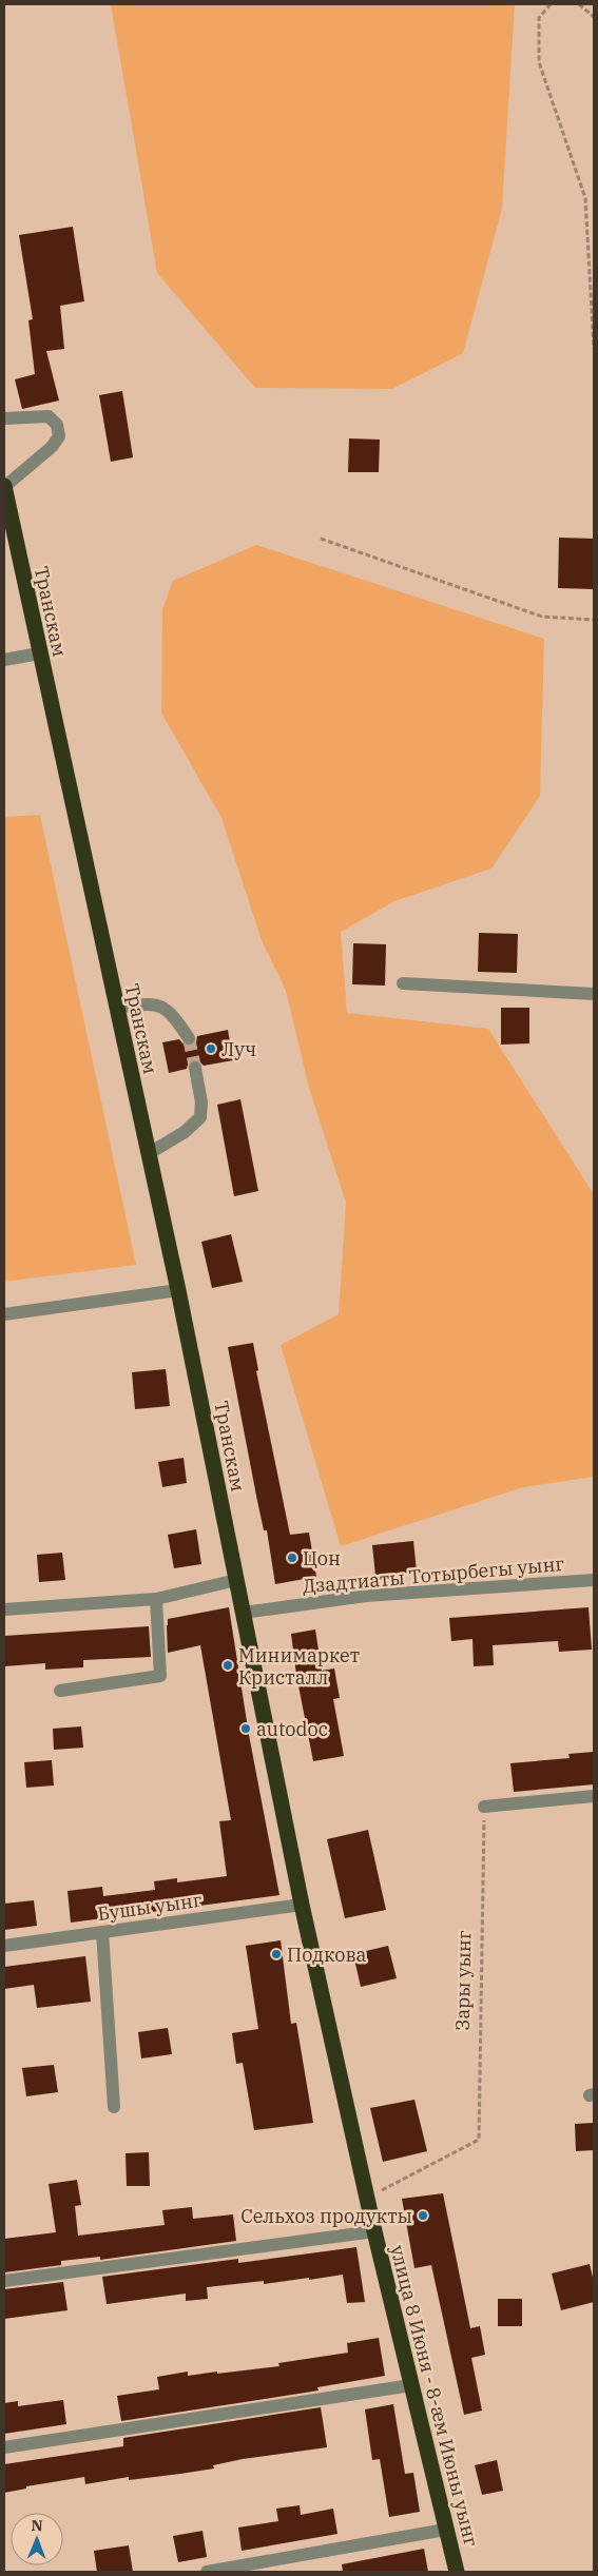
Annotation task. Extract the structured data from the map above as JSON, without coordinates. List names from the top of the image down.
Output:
{
  "streets": {
    "highway": ["Транскам", "улица 8 Июня - 8-ӕм Июны уынг"],
    "street": ["Дзадтиаты Тотырбегы уынг", "Бушы уынг"],
    "path": ["Зары уынг"]
  },
  "crossings": [
    ["Транскам", "улица 8 Июня - 8-ӕм Июны уынг"],
    ["Дзадтиаты Тотырбегы уынг", "улица 8 Июня - 8-ӕм Июны уынг"],
    ["Бушы уынг", "улица 8 Июня - 8-ӕм Июны уынг"],
    ["Зары уынг", "улица 8 Июня - 8-ӕм Июны уынг"]
  ],
  "places": [
    "Луч",
    "Цон",
    "Минимаркет Кристалл",
    "autodoc",
    "Подкова",
    "Сельхоз продукты"
  ],
  "north": "top"
}
